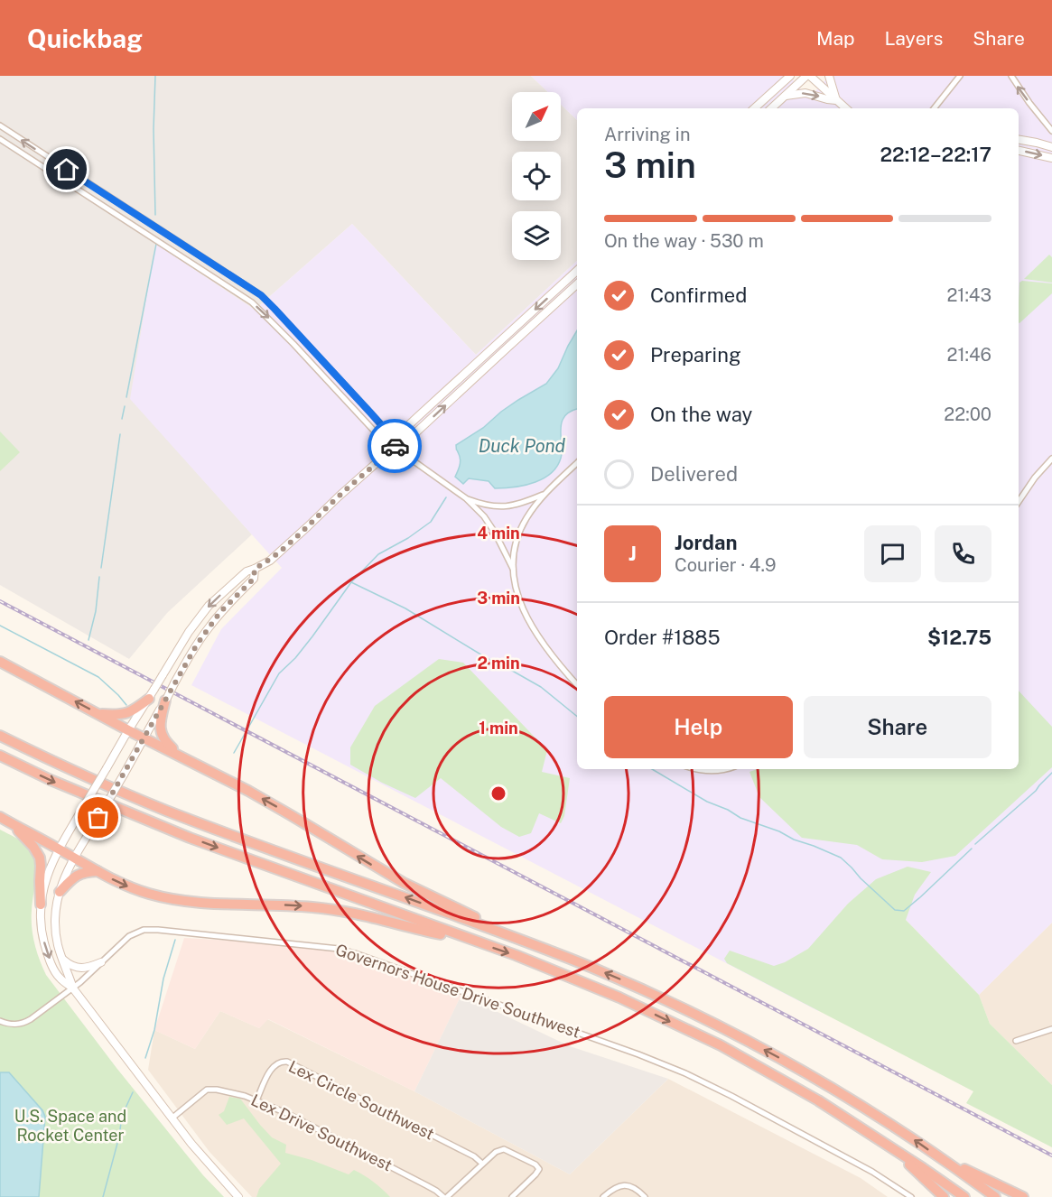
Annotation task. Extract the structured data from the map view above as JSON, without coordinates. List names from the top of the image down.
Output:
{
  "streets": {
    "street": ["Governors House Drive Southwest", "Lex Circle Southwest", "Lex Drive Southwest"]
  },
  "crossings": [
    ["Lex Circle Southwest", "Lex Drive Southwest"]
  ],
  "water": ["Duck Pond"],
  "parks": ["U.S. Space and Rocket Center"],
  "north": "top right",
  "page": {
    "header": "Quickbag",
    "nav": ["Map", "Layers", "Share"],
    "heading": ["3 min", "Arriving in", "22:12–22:17"],
    "panel": [
      "Jordan",
      "Courier · 4.9",
      "Order #1885",
      "$12.75"
    ],
    "bar": "On the way · 530 m",
    "list": [
      ["Confirmed", "21:43"],
      ["Preparing", "21:46"],
      ["On the way", "22:00"],
      "Delivered"
    ],
    "round": "J",
    "buttons": ["Help", "Share"]
  },
  "rings": [
    "4 min",
    "3 min",
    "2 min",
    "1 min"
  ]
}
